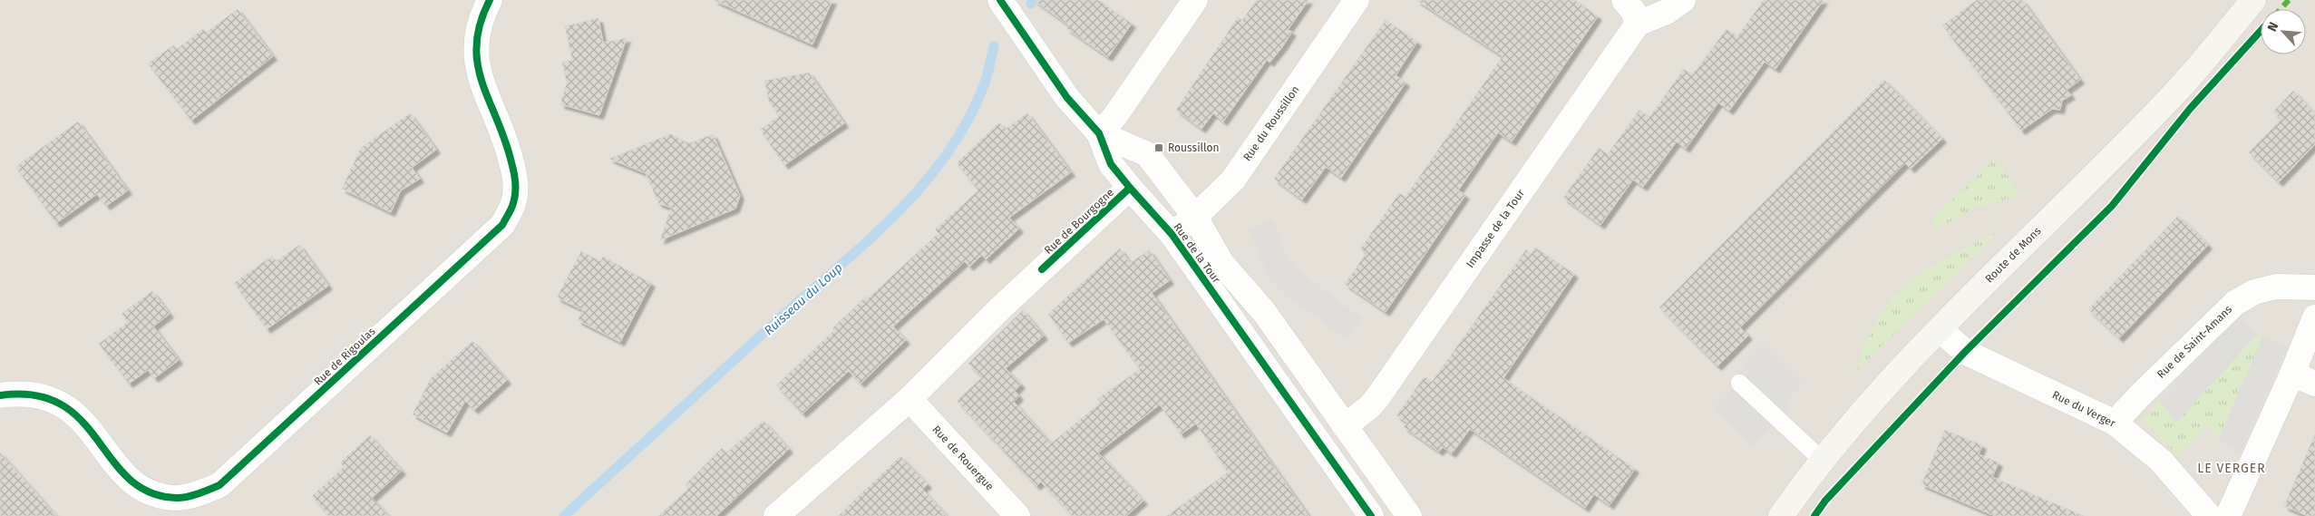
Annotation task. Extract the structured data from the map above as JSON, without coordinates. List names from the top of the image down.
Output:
{
  "streets": {
    "main road": ["Route de Mons"],
    "street": [
      "Rue du Roussillon",
      "Rue de Bourgogne",
      "Impasse de la Tour",
      "Rue de la Tour",
      "Rue de Saint-Amans",
      "Rue de Rigoulas",
      "Rue du Verger",
      "Rue de Rouergue"
    ]
  },
  "crossings": [
    ["Rue du Roussillon", "Rue de la Tour"],
    ["Rue de Bourgogne", "Rue de la Tour"],
    ["Rue de Bourgogne", "Rue de Rouergue"],
    ["Impasse de la Tour", "Rue de la Tour"],
    ["Route de Mons", "Rue du Verger"],
    ["Rue de Saint-Amans", "Rue du Verger"]
  ],
  "districts": ["LE VERGER"],
  "water": ["Ruisseau du Loup"],
  "places": {
    "transit": ["Roussillon"]
  },
  "north": "top left"
}
